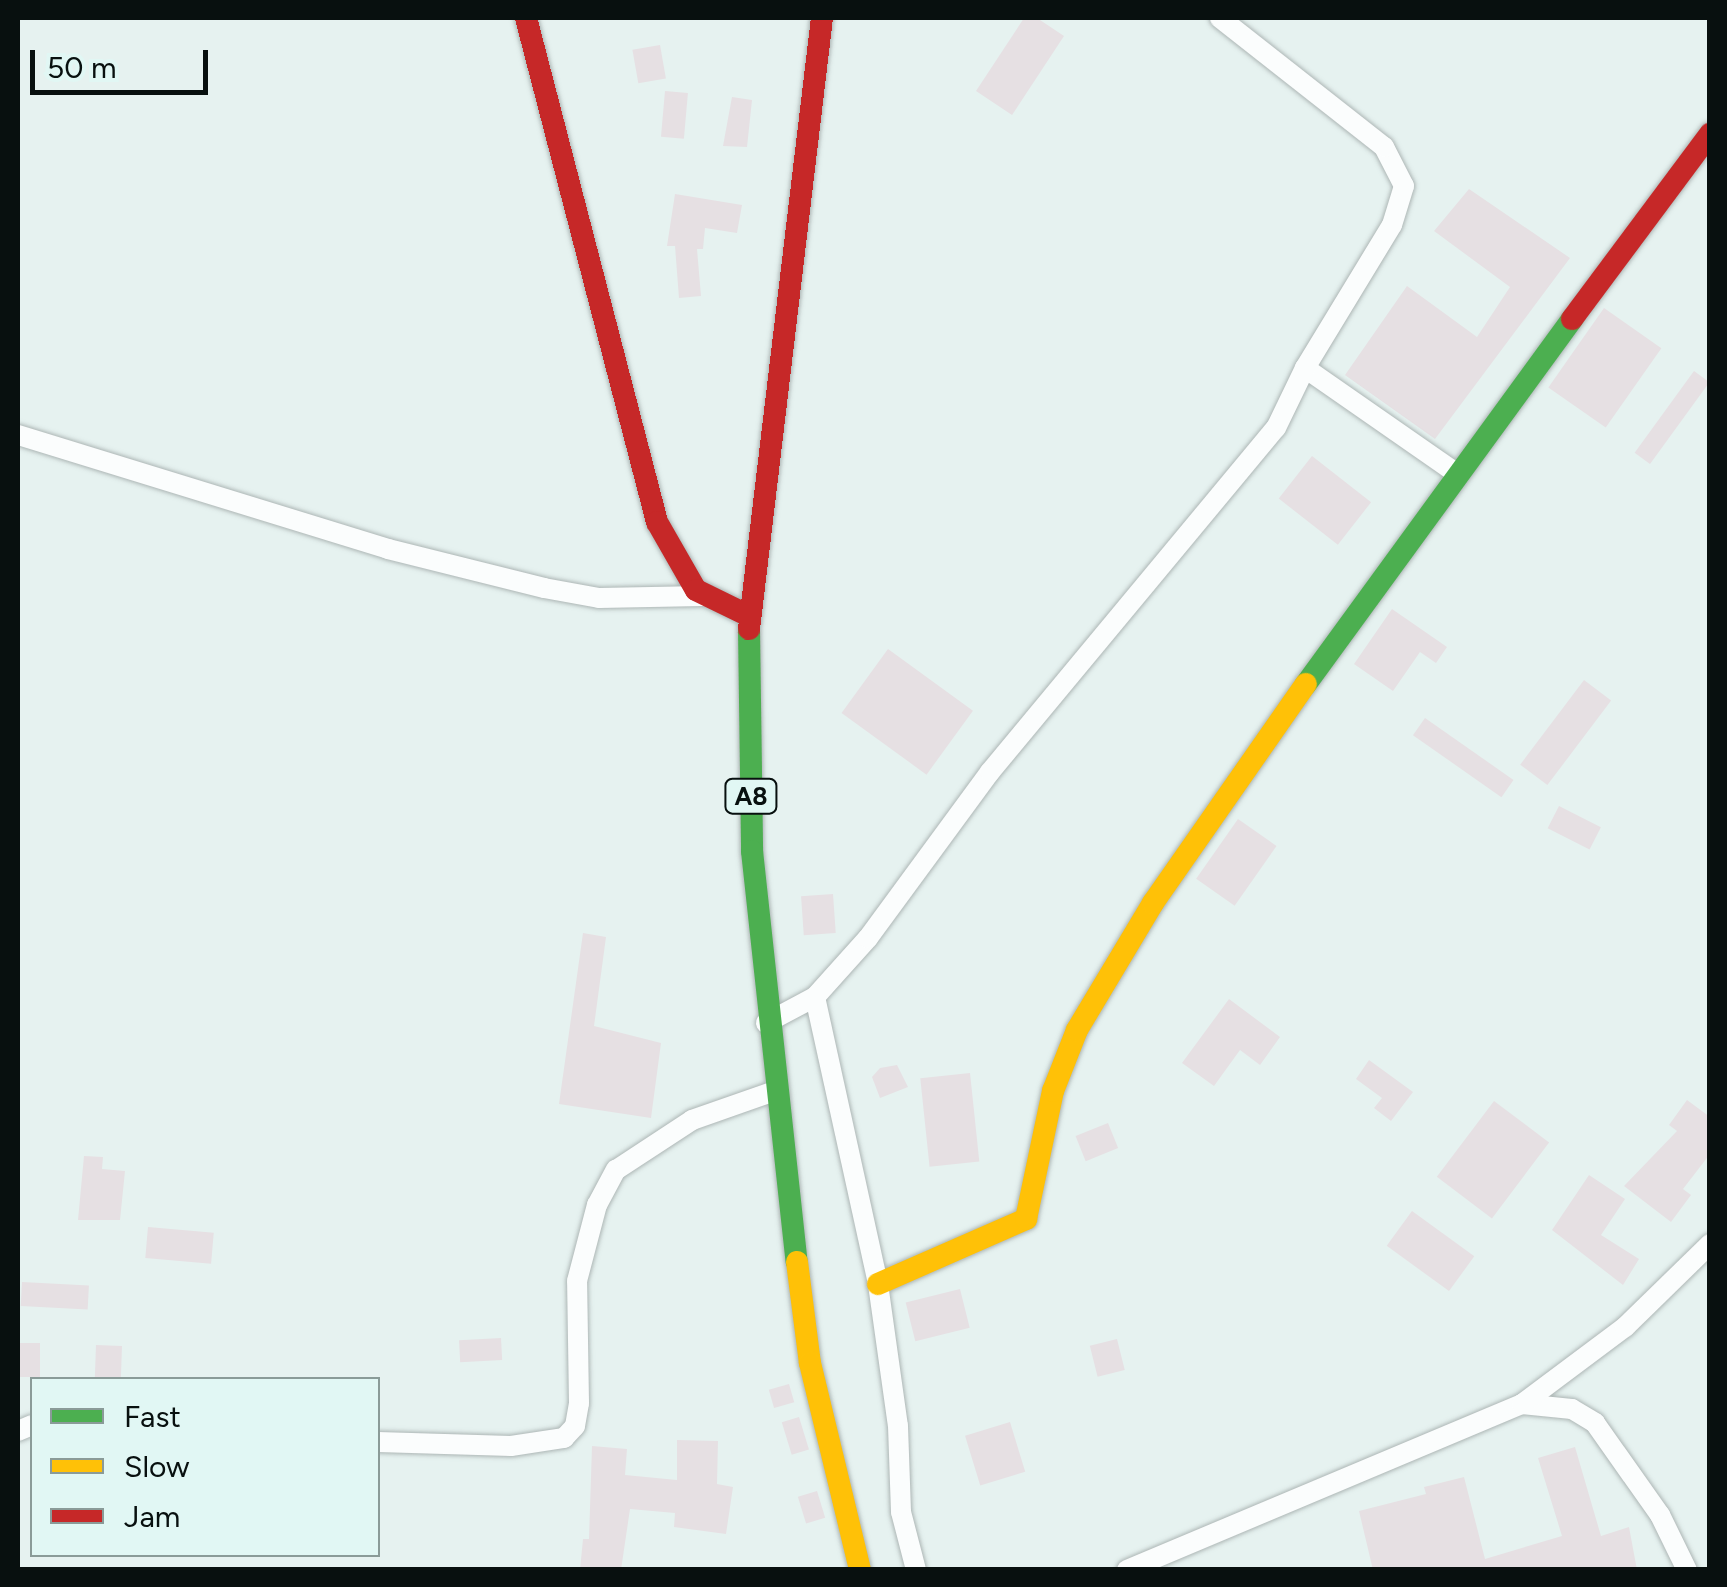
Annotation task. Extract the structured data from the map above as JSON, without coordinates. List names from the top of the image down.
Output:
{
  "streets": {
    "street": ["A8"]
  },
  "legend": ["Fast", "Slow", "Jam"],
  "scale_bar": "50 m"
}
